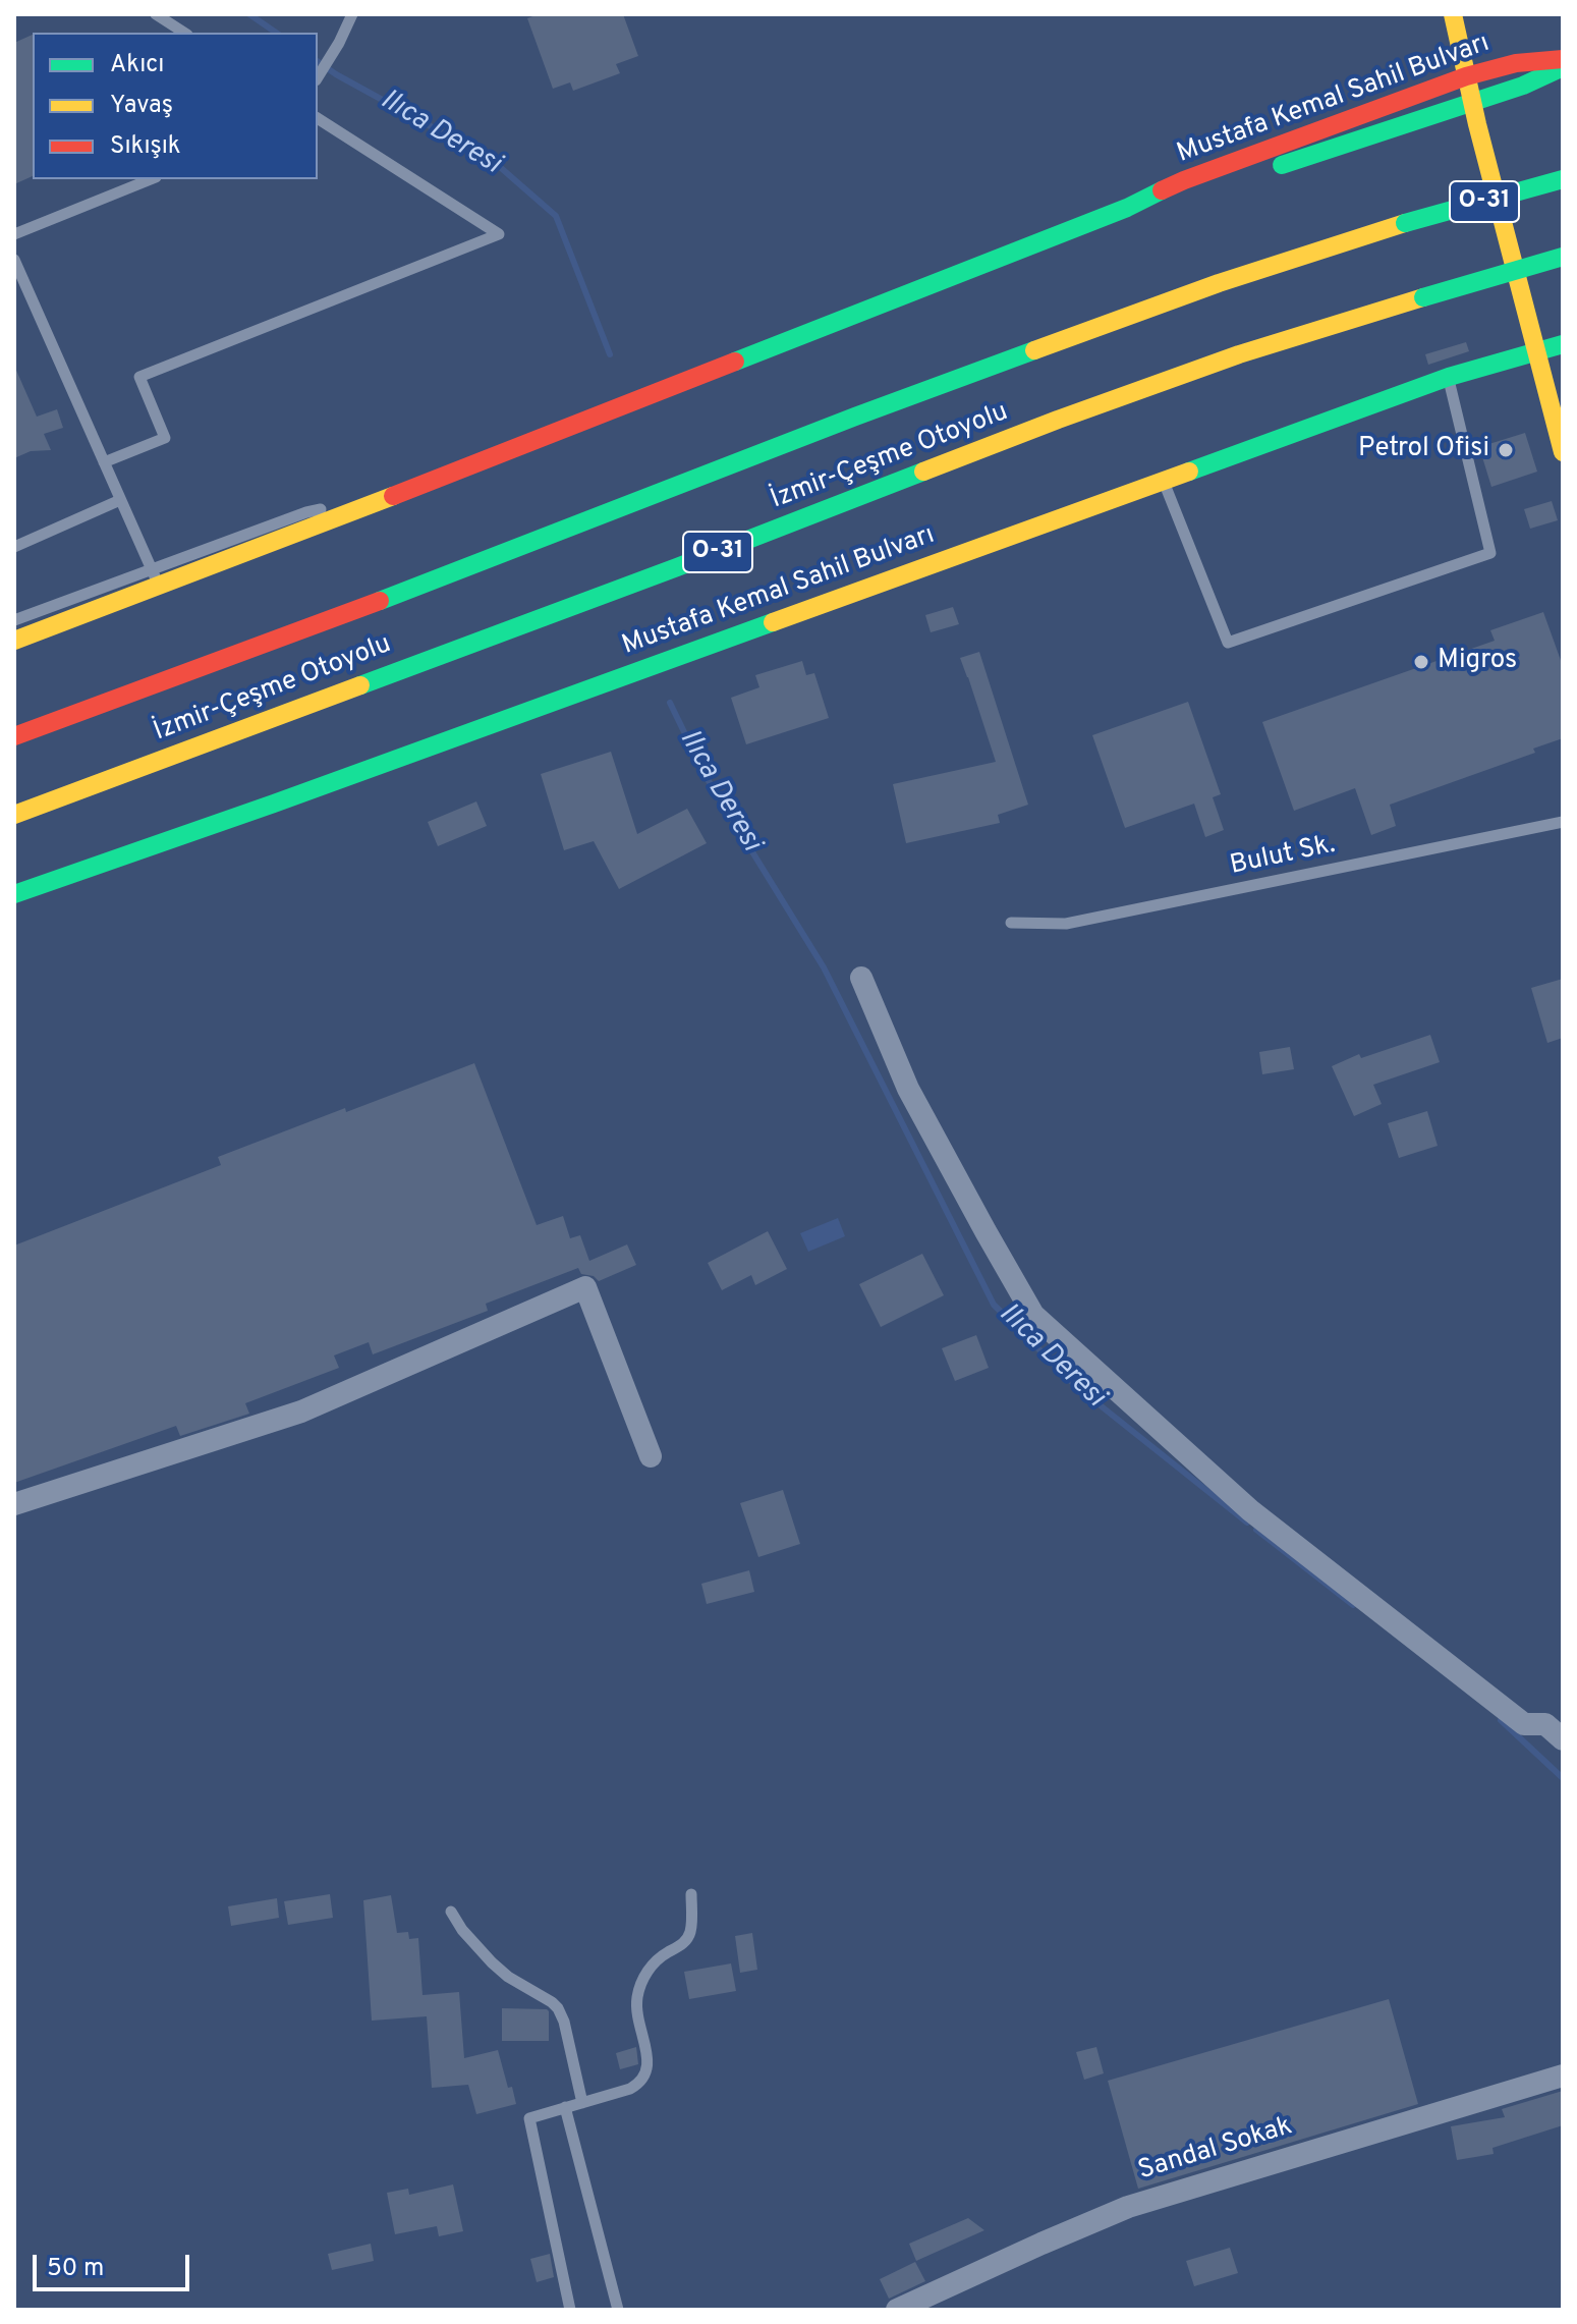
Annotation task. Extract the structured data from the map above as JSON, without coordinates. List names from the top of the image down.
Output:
{
  "streets": {
    "main road": ["Mustafa Kemal Sahil Bulvarı", "O-31", "İzmir-Çeşme Otoyolu"],
    "street": ["Sandal Sokak"],
    "lane": ["Bulut Sk."]
  },
  "water": ["Ilıca Deresi"],
  "places": ["Petrol Ofisi", "Migros"],
  "legend": ["Akıcı", "Yavaş", "Sıkışık"],
  "scale_bar": "50 m"
}
